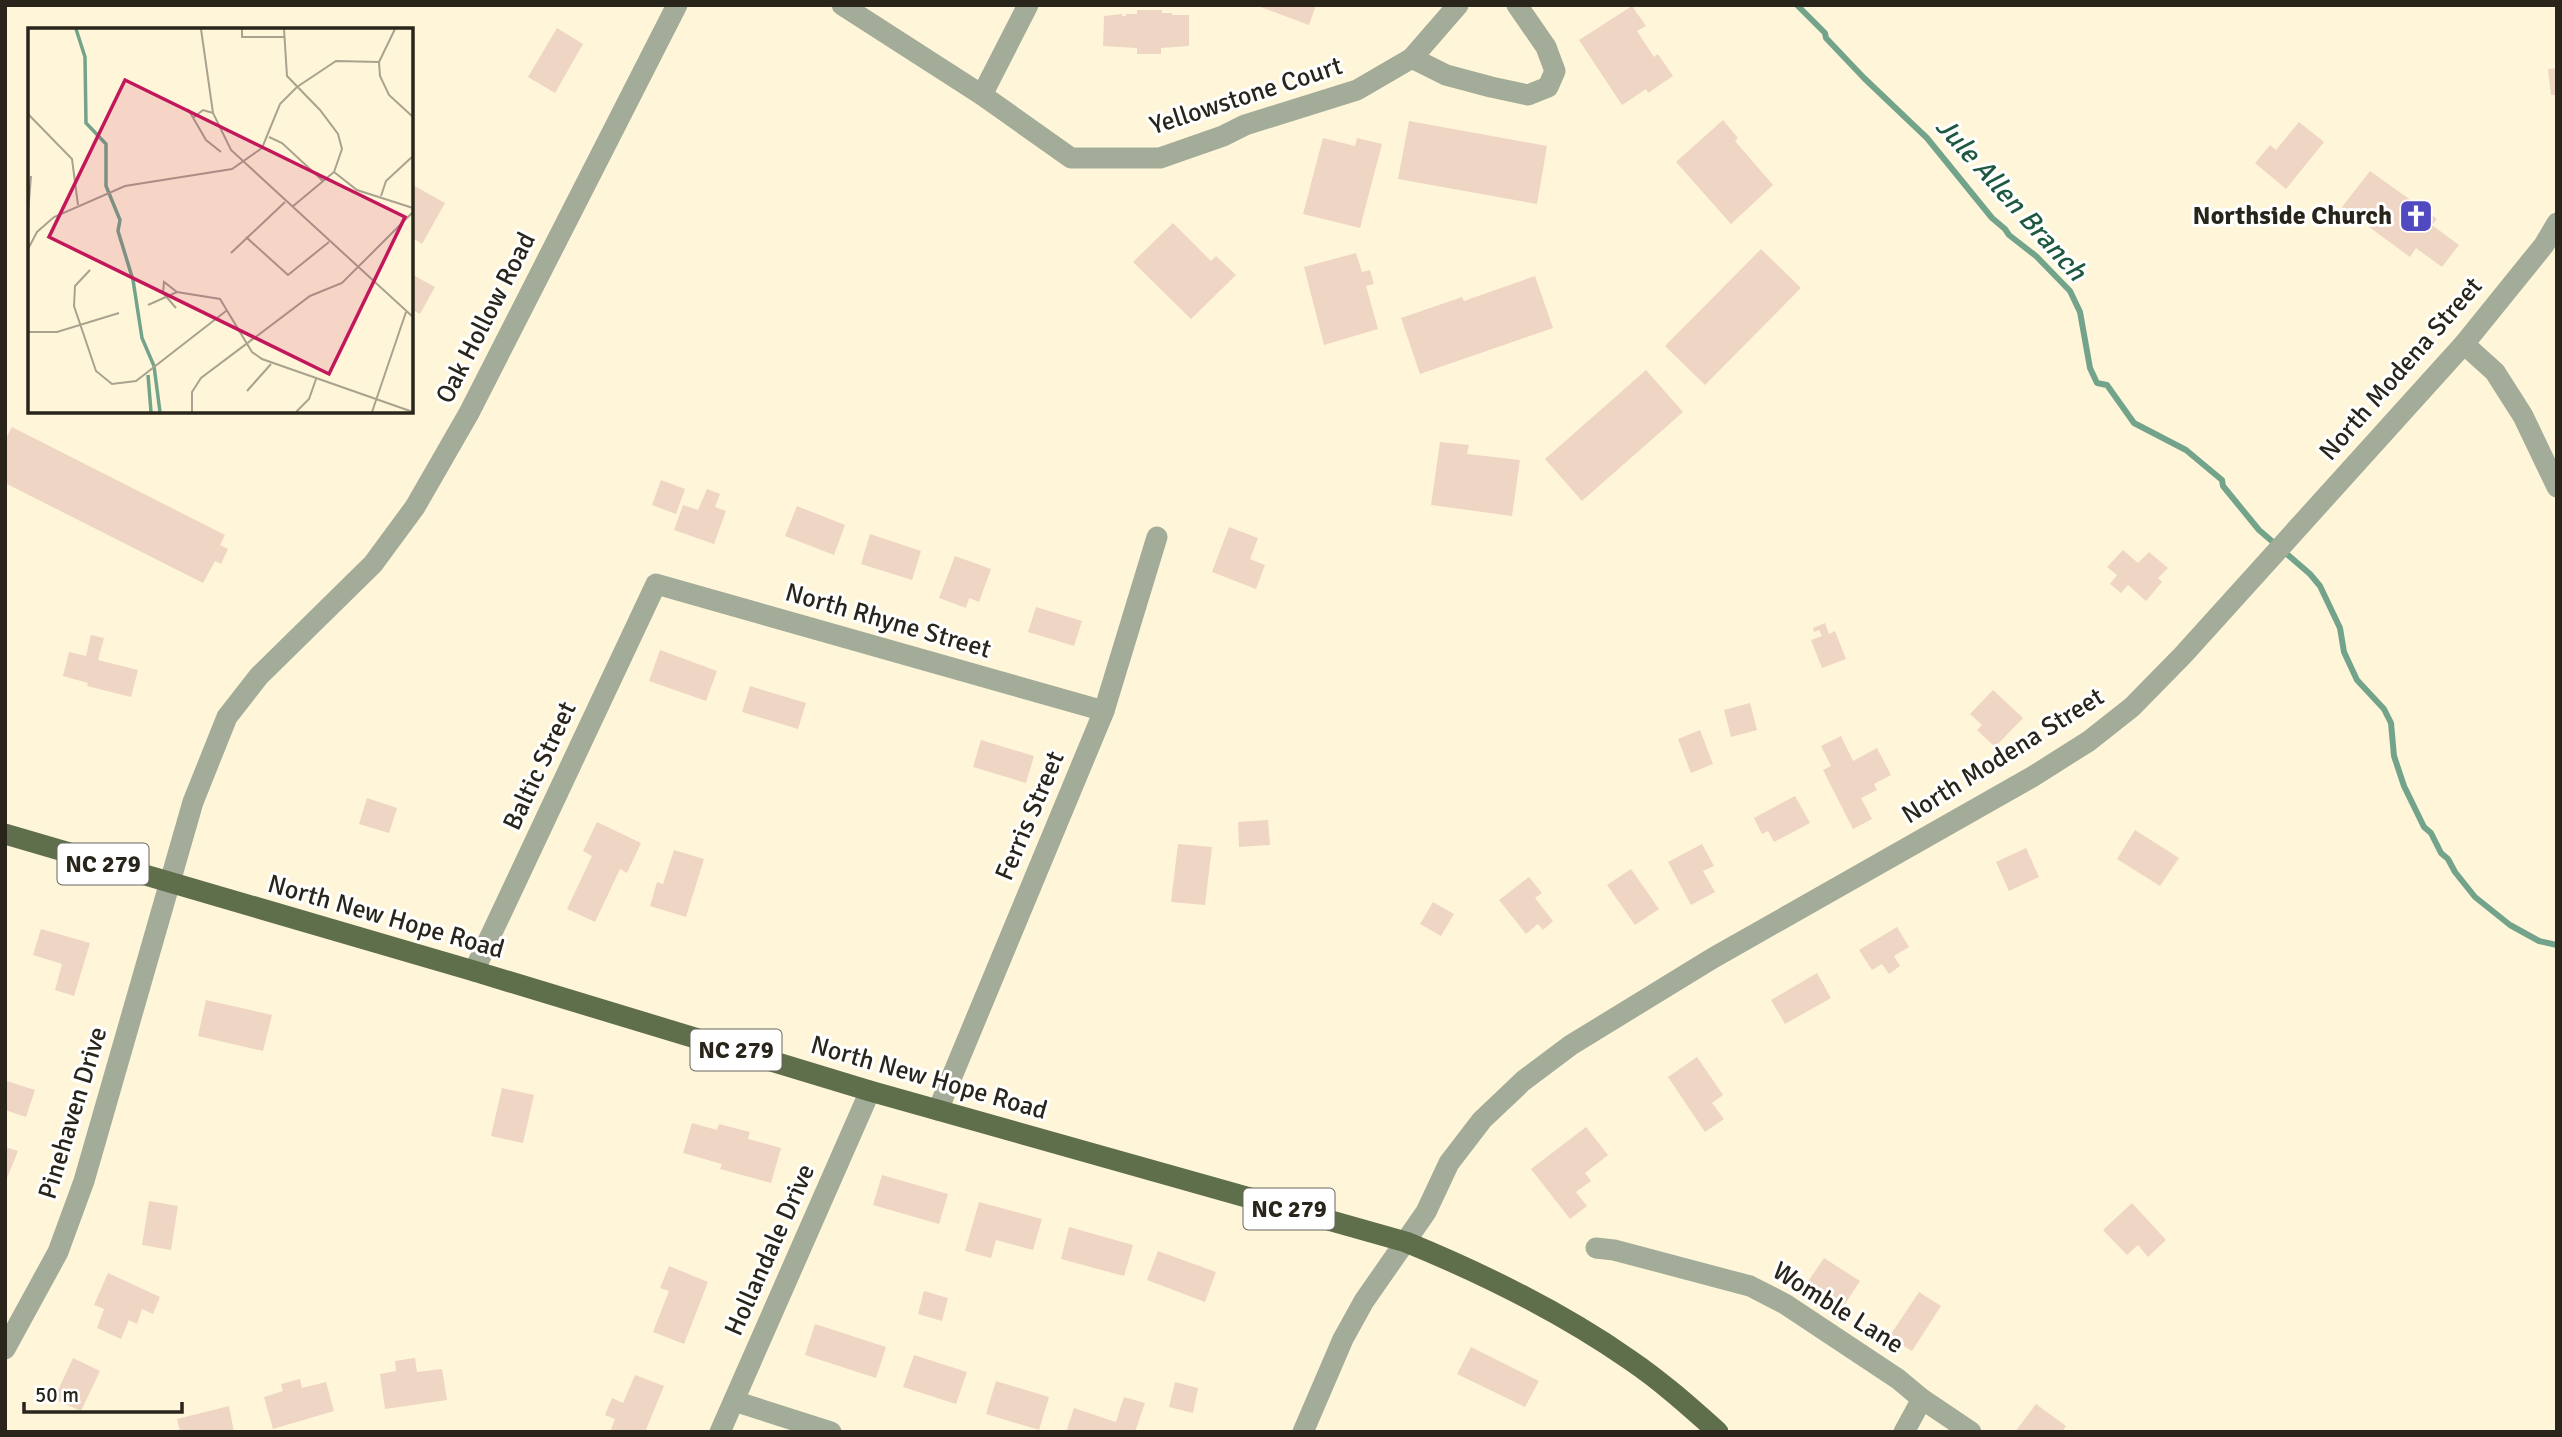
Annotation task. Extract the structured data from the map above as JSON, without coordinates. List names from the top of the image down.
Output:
{
  "streets": {
    "main road": ["NC 279", "North New Hope Road"],
    "street": [
      "Yellowstone Court",
      "Oak Hollow Road",
      "North Modena Street",
      "North Rhyne Street",
      "Baltic Street",
      "Ferris Street",
      "Pinehaven Drive",
      "Hollandale Drive",
      "Womble Lane"
    ]
  },
  "crossings": [
    ["Oak Hollow Road", "North New Hope Road"],
    ["Oak Hollow Road", "Pinehaven Drive"],
    ["North Modena Street", "North New Hope Road"],
    ["North Rhyne Street", "Baltic Street"],
    ["North Rhyne Street", "Ferris Street"],
    ["Baltic Street", "North New Hope Road"],
    ["Ferris Street", "North New Hope Road"],
    ["North New Hope Road", "Pinehaven Drive"],
    ["North New Hope Road", "Hollandale Drive"]
  ],
  "water": ["Jule Allen Branch"],
  "places": {
    "church": ["Northside Church"]
  },
  "scale_bar": "50 m"
}
